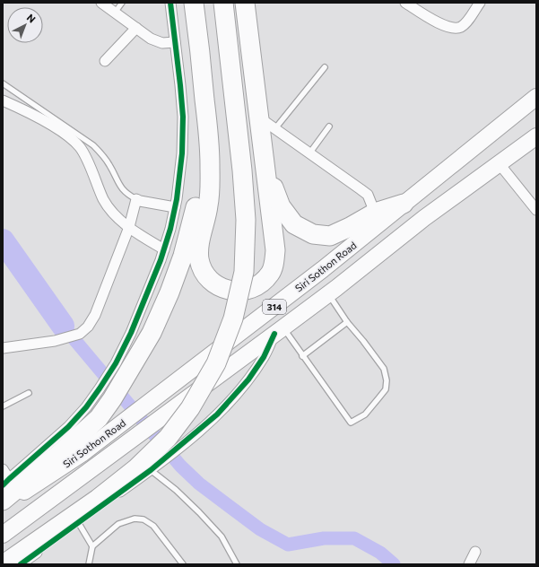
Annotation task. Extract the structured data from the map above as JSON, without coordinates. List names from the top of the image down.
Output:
{
  "streets": {
    "main road": ["Siri Sothon Road", "314"]
  },
  "north": "top right"
}
